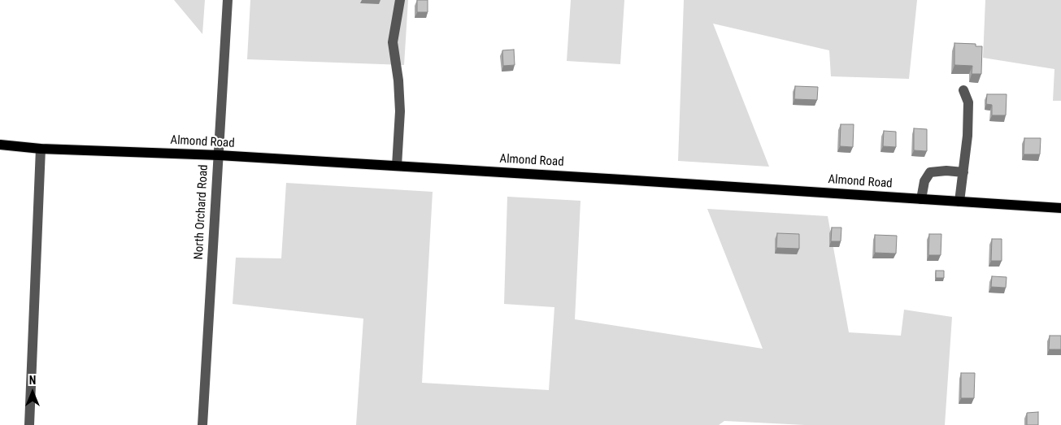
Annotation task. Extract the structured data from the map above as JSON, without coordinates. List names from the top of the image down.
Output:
{
  "streets": {
    "main road": ["Almond Road"],
    "street": ["North Orchard Road"]
  },
  "crossings": [
    ["Almond Road", "North Orchard Road"]
  ],
  "north": "top"
}
